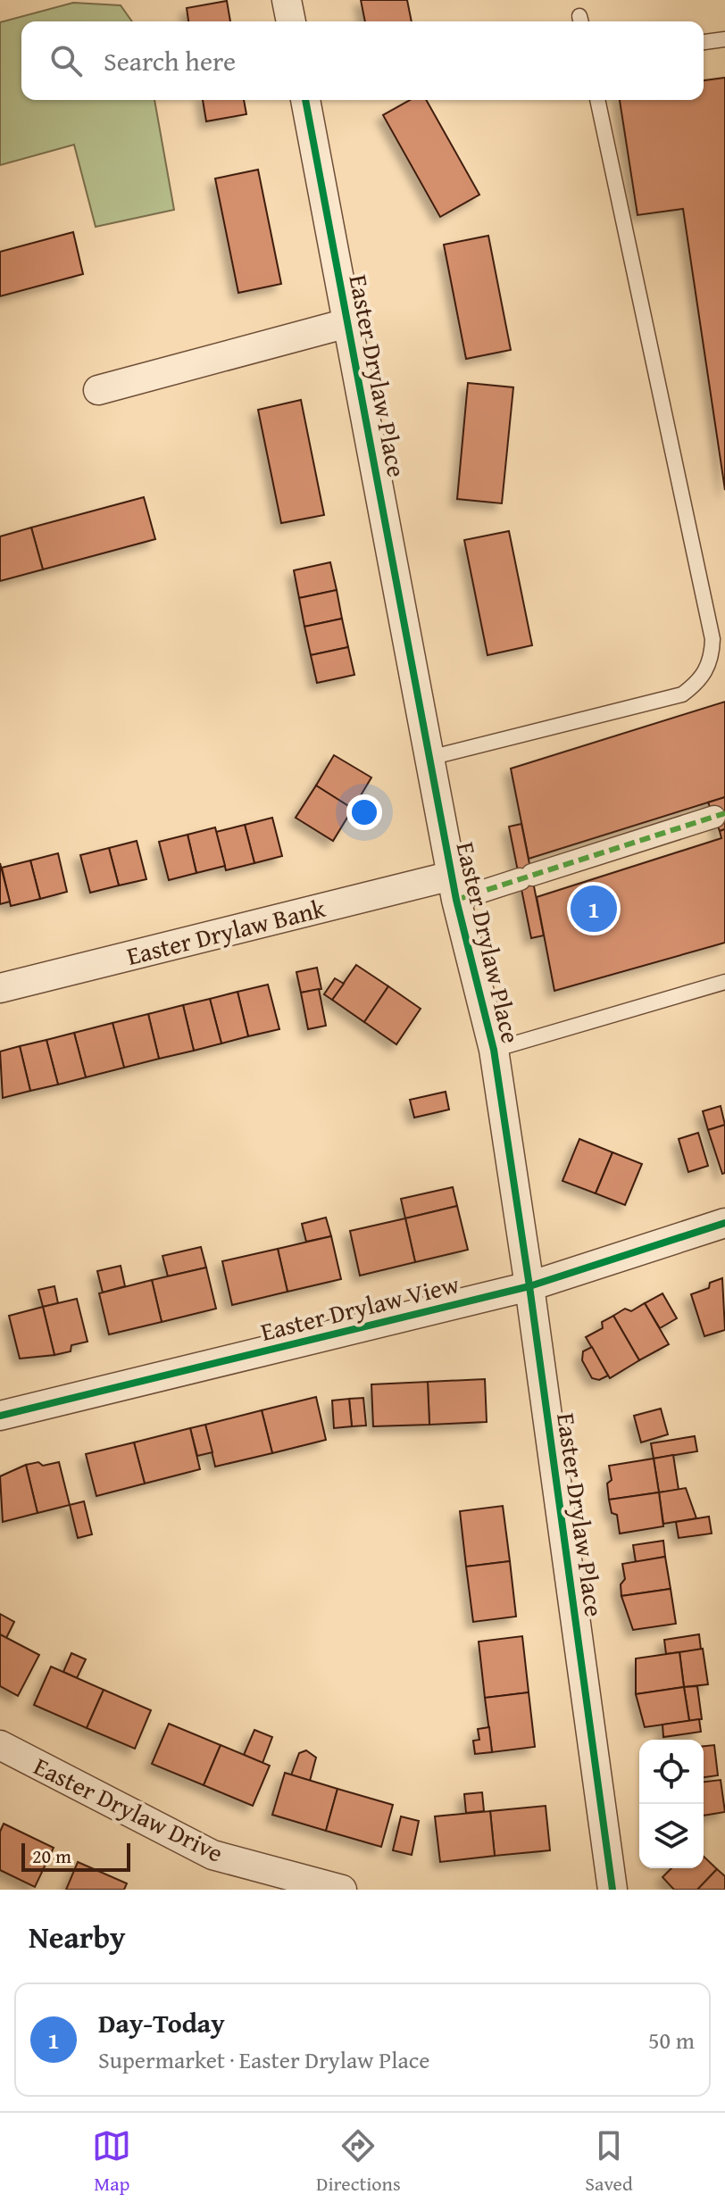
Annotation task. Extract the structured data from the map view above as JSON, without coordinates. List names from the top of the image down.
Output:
{
  "streets": {
    "street": [
      "Easter Drylaw Place",
      "Easter Drylaw Bank",
      "Easter Drylaw View",
      "Easter Drylaw Drive"
    ]
  },
  "crossings": [
    ["Easter Drylaw Place", "Easter Drylaw Bank"],
    ["Easter Drylaw Place", "Easter Drylaw View"]
  ],
  "scale_bar": "20 m",
  "page": {
    "search": "Search here",
    "pins": "1",
    "scale": "20 m",
    "heading": "Nearby",
    "list": [
      {
        "mark": "1",
        "name": "Day-Today",
        "note": "Supermarket · Easter Drylaw Place",
        "value": "50 m"
      }
    ],
    "nav": ["Map", "Directions", "Saved"]
  }
}
